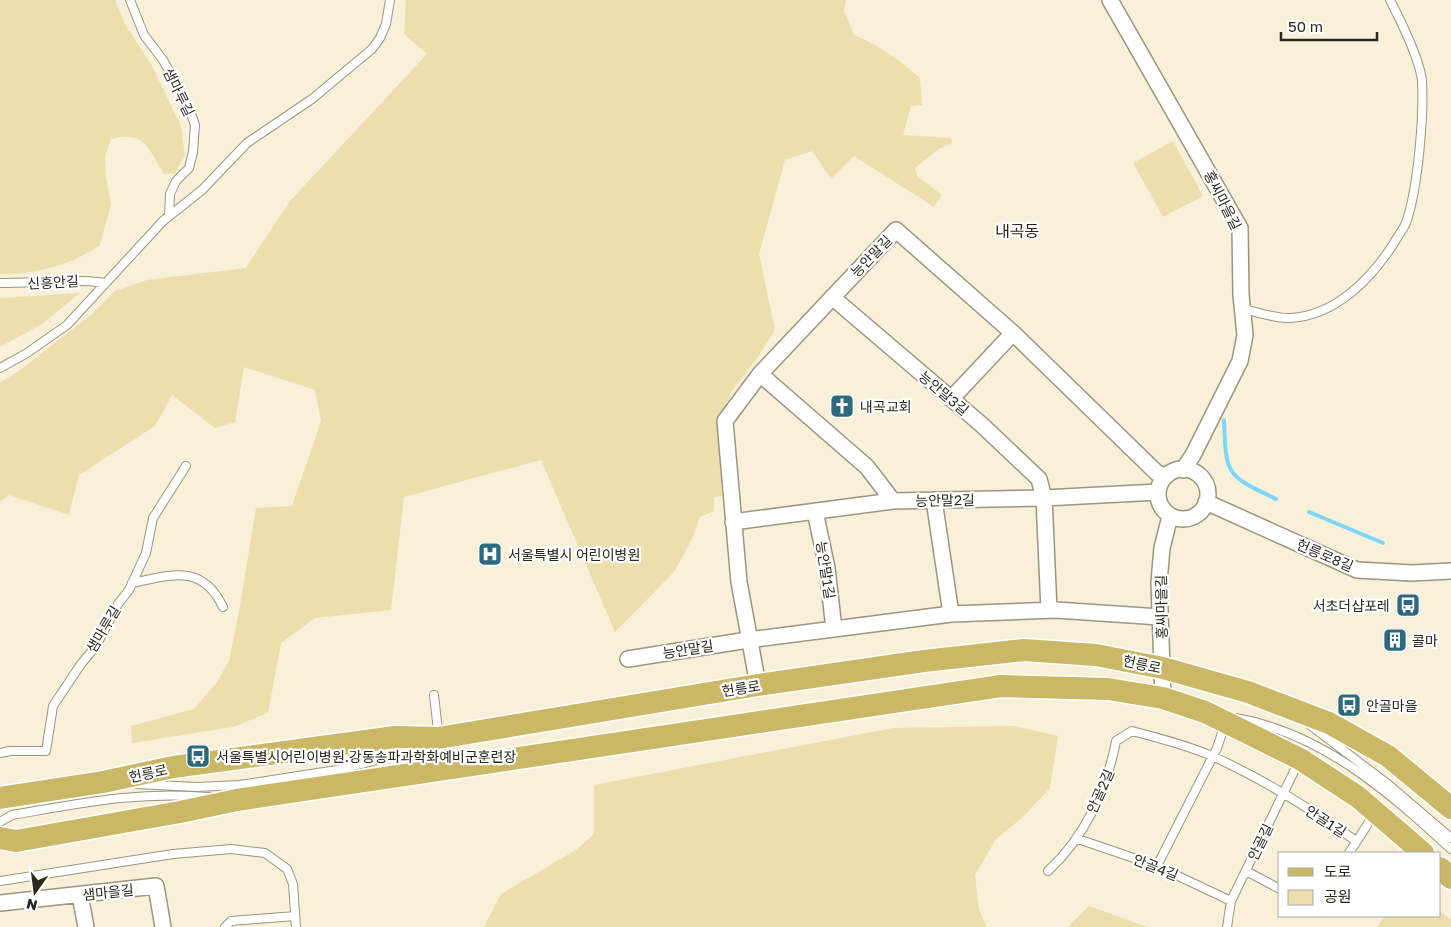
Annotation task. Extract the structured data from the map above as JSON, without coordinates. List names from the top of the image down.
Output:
{
  "streets": {
    "main road": ["헌릉로"],
    "street": [
      "홍씨마을길",
      "능안말길",
      "능안말3길",
      "능안말2길",
      "헌릉로8길",
      "능안말1길",
      "샘마을길"
    ],
    "lane": [
      "샘마루길",
      "신흥안길",
      "안골2길",
      "안골1길",
      "안골길",
      "안골4길"
    ]
  },
  "crossings": [
    ["홍씨마을길", "능안말길"],
    ["홍씨마을길", "능안말2길"],
    ["홍씨마을길", "헌릉로8길"],
    ["홍씨마을길", "헌릉로"],
    ["능안말길", "능안말3길"],
    ["능안말길", "능안말2길"],
    ["능안말길", "헌릉로8길"],
    ["능안말길", "헌릉로"],
    ["능안말3길", "능안말2길"],
    ["능안말2길", "헌릉로8길"],
    ["능안말2길", "능안말1길"],
    ["안골2길", "안골1길"],
    ["안골2길", "안골길"],
    ["안골2길", "안골4길"],
    ["안골1길", "안골길"],
    ["안골길", "안골4길"]
  ],
  "districts": ["내곡동"],
  "places": {
    "church": ["내곡교회"],
    "hospital": ["서울특별시 어린이병원"],
    "bus stop": ["서초더샵포레", "안골마을", "서울특별시어린이병원.강동송파과학화예비군훈련장"],
    "building": ["콜마"]
  },
  "legend": ["도로", "공원"],
  "scale_bar": "50 m",
  "north": "bottom"
}
